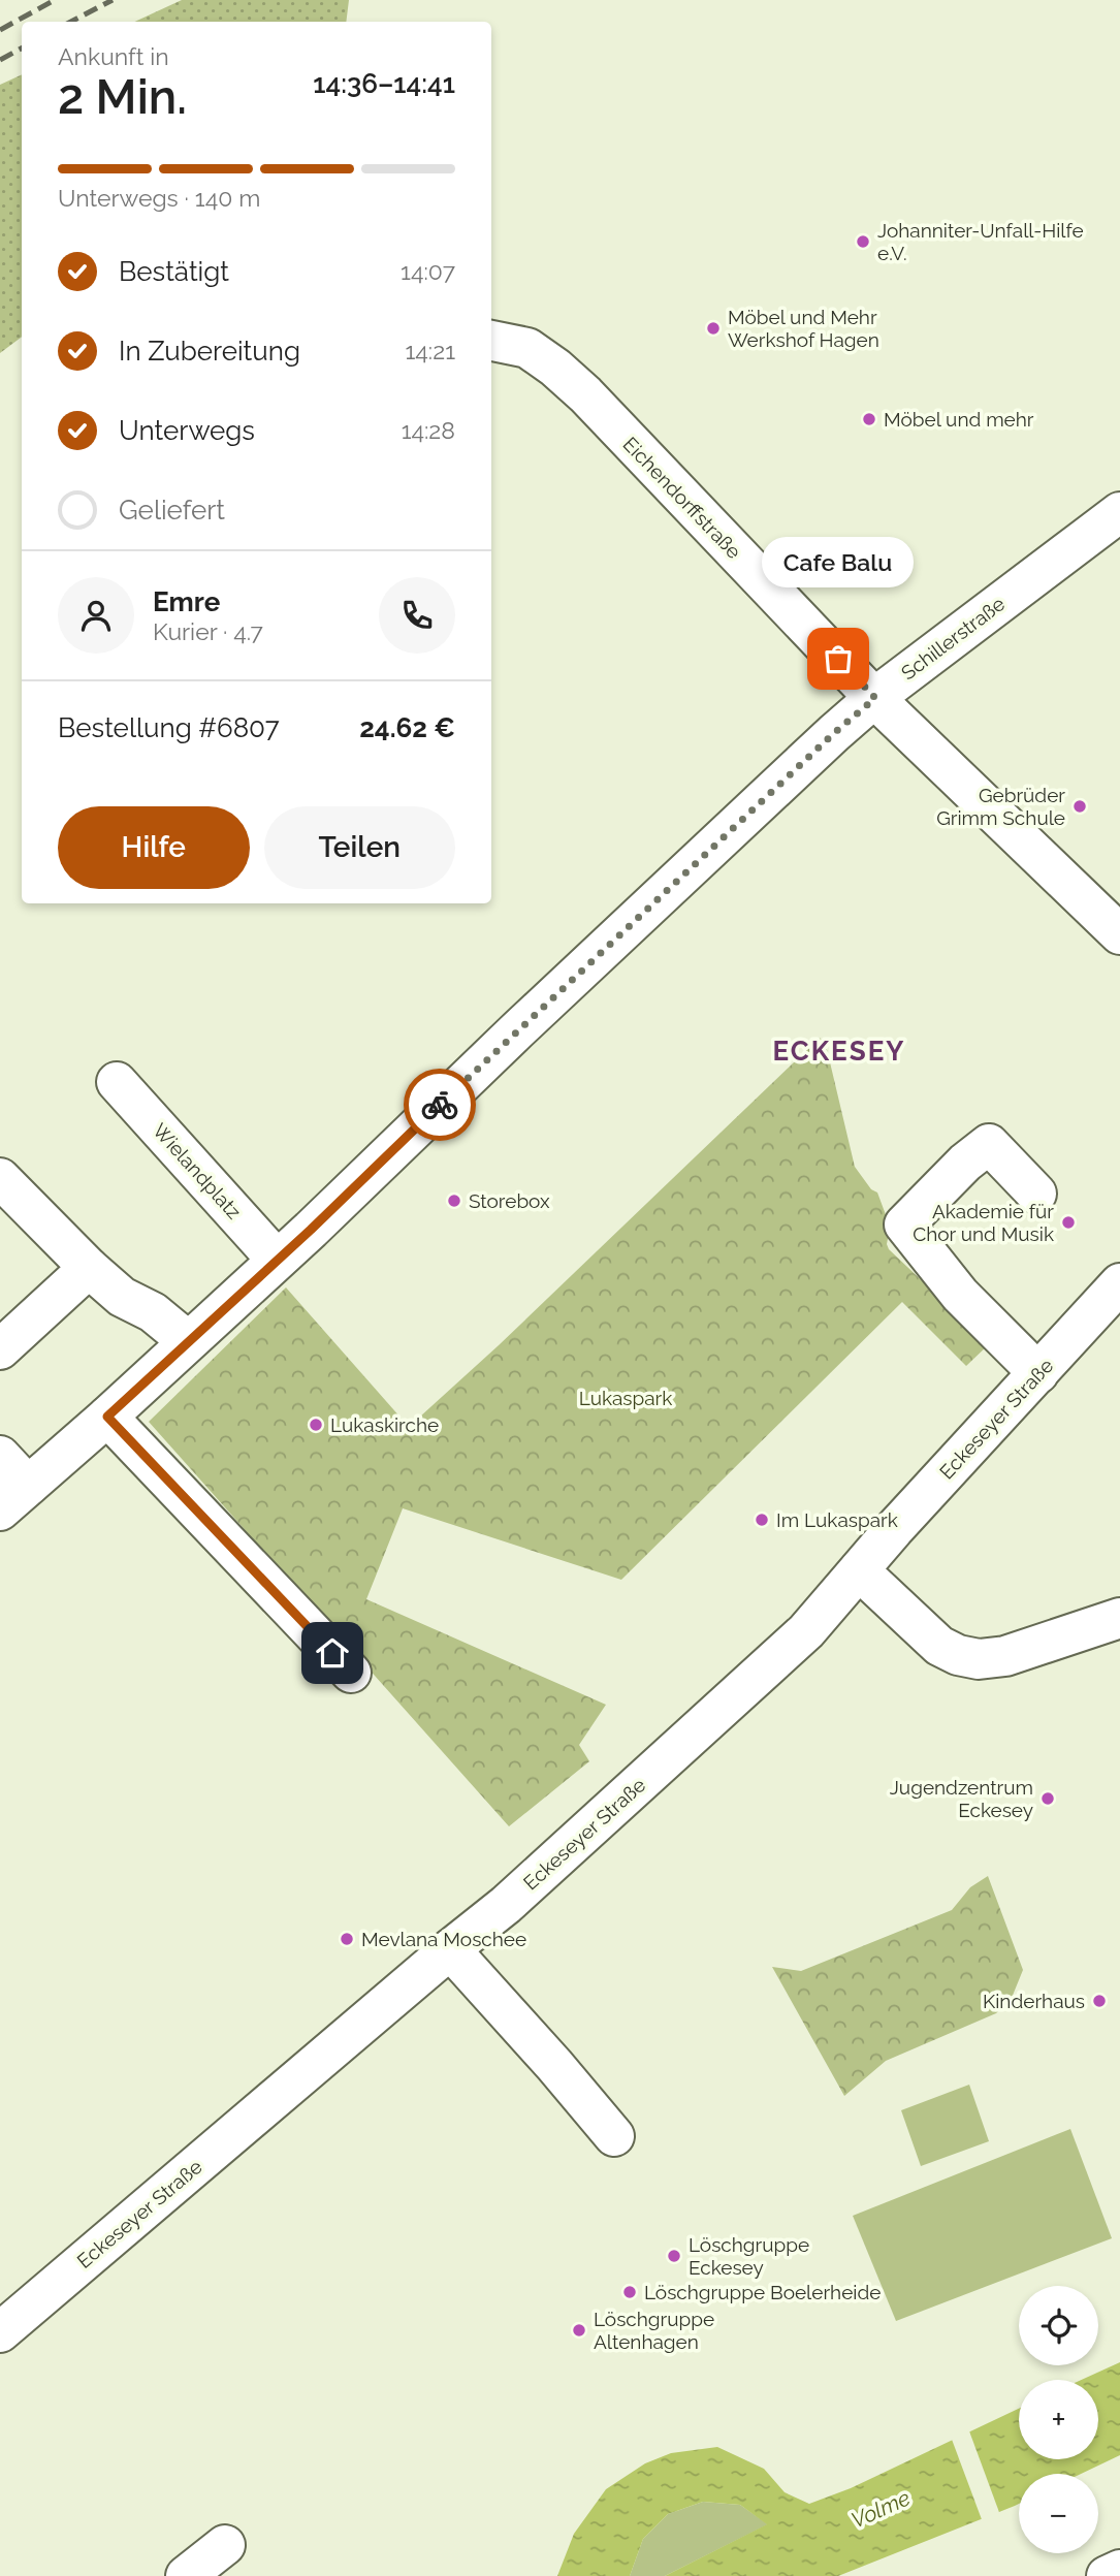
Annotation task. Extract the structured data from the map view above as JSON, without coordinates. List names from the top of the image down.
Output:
{
  "streets": {
    "street": [
      "Eichendorffstraße",
      "Schillerstraße",
      "Wielandplatz",
      "Eckeseyer Straße"
    ]
  },
  "crossings": [
    ["Eichendorffstraße", "Schillerstraße"],
    ["Schillerstraße", "Wielandplatz"]
  ],
  "districts": ["ECKESEY"],
  "water": ["Volme"],
  "parks": ["Lukaspark"],
  "places": [
    "Johanniter-Unfall-Hilfe e.V.",
    "Möbel und Mehr Werkshof Hagen",
    "Möbel und mehr",
    "Cafe Balu",
    "Gebrüder Grimm Schule",
    "Storebox",
    "Akademie für Chor und Musik",
    "Lukaskirche",
    "Im Lukaspark",
    "Jugendzentrum Eckesey",
    "Mevlana Moschee",
    "Kinderhaus",
    "Löschgruppe Eckesey",
    "Löschgruppe Boelerheide",
    "Löschgruppe Altenhagen"
  ],
  "page": {
    "heading": ["2 Min.", "Ankunft in", "14:36–14:41"],
    "panel": [
      "Emre",
      "Kurier · 4.7",
      "Bestellung #6807",
      "24.62 €"
    ],
    "bar": "Unterwegs · 140 m",
    "list": [
      ["Bestätigt", "14:07"],
      ["In Zubereitung", "14:21"],
      ["Unterwegs", "14:28"],
      "Geliefert"
    ],
    "bubble": "Cafe Balu",
    "buttons": ["Hilfe", "Teilen"],
    "map_buttons": ["+", "−"]
  }
}
